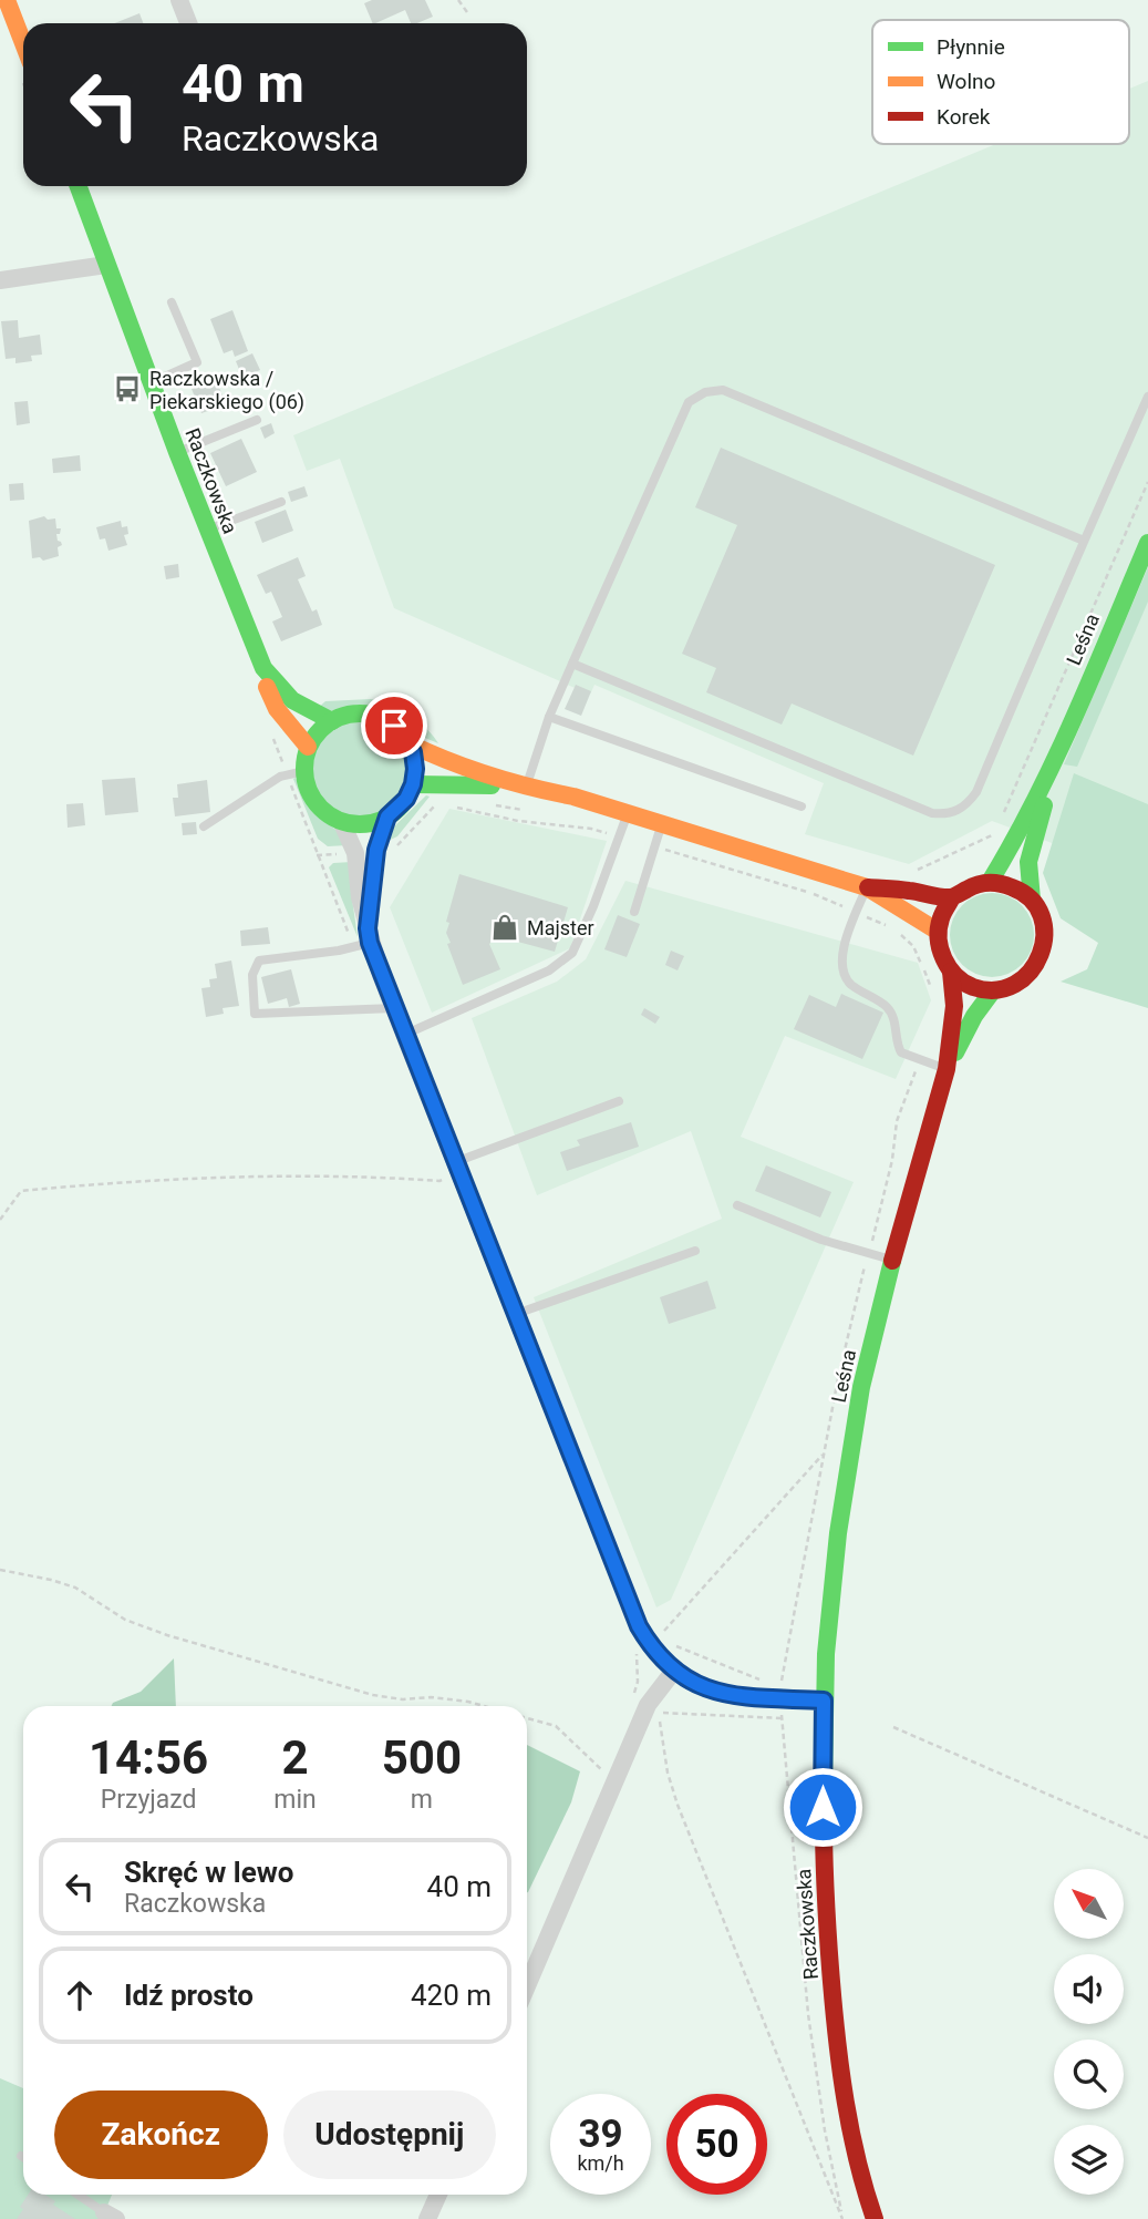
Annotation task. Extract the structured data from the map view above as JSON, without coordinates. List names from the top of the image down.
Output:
{
  "streets": {
    "main road": ["Raczkowska", "Leśna"]
  },
  "crossings": [
    ["Raczkowska", "Leśna"]
  ],
  "places": {
    "bus stop": ["Raczkowska / Piekarskiego (06)"],
    "shop": ["Majster"]
  },
  "legend": ["Płynnie", "Wolno", "Korek"],
  "north": "top left",
  "page": {
    "turn": ["40 m", "Raczkowska"],
    "eta": [
      "14:56",
      "Przyjazd",
      "2",
      "min",
      "500",
      "m"
    ],
    "list": [
      {
        "name": "Skręć w lewo",
        "note": "Raczkowska",
        "value": "40 m"
      },
      {
        "name": "Idź prosto",
        "value": "420 m"
      }
    ],
    "buttons": ["Zakończ", "Udostępnij"],
    "speed": "39 km/h",
    "limit": "50"
  }
}
